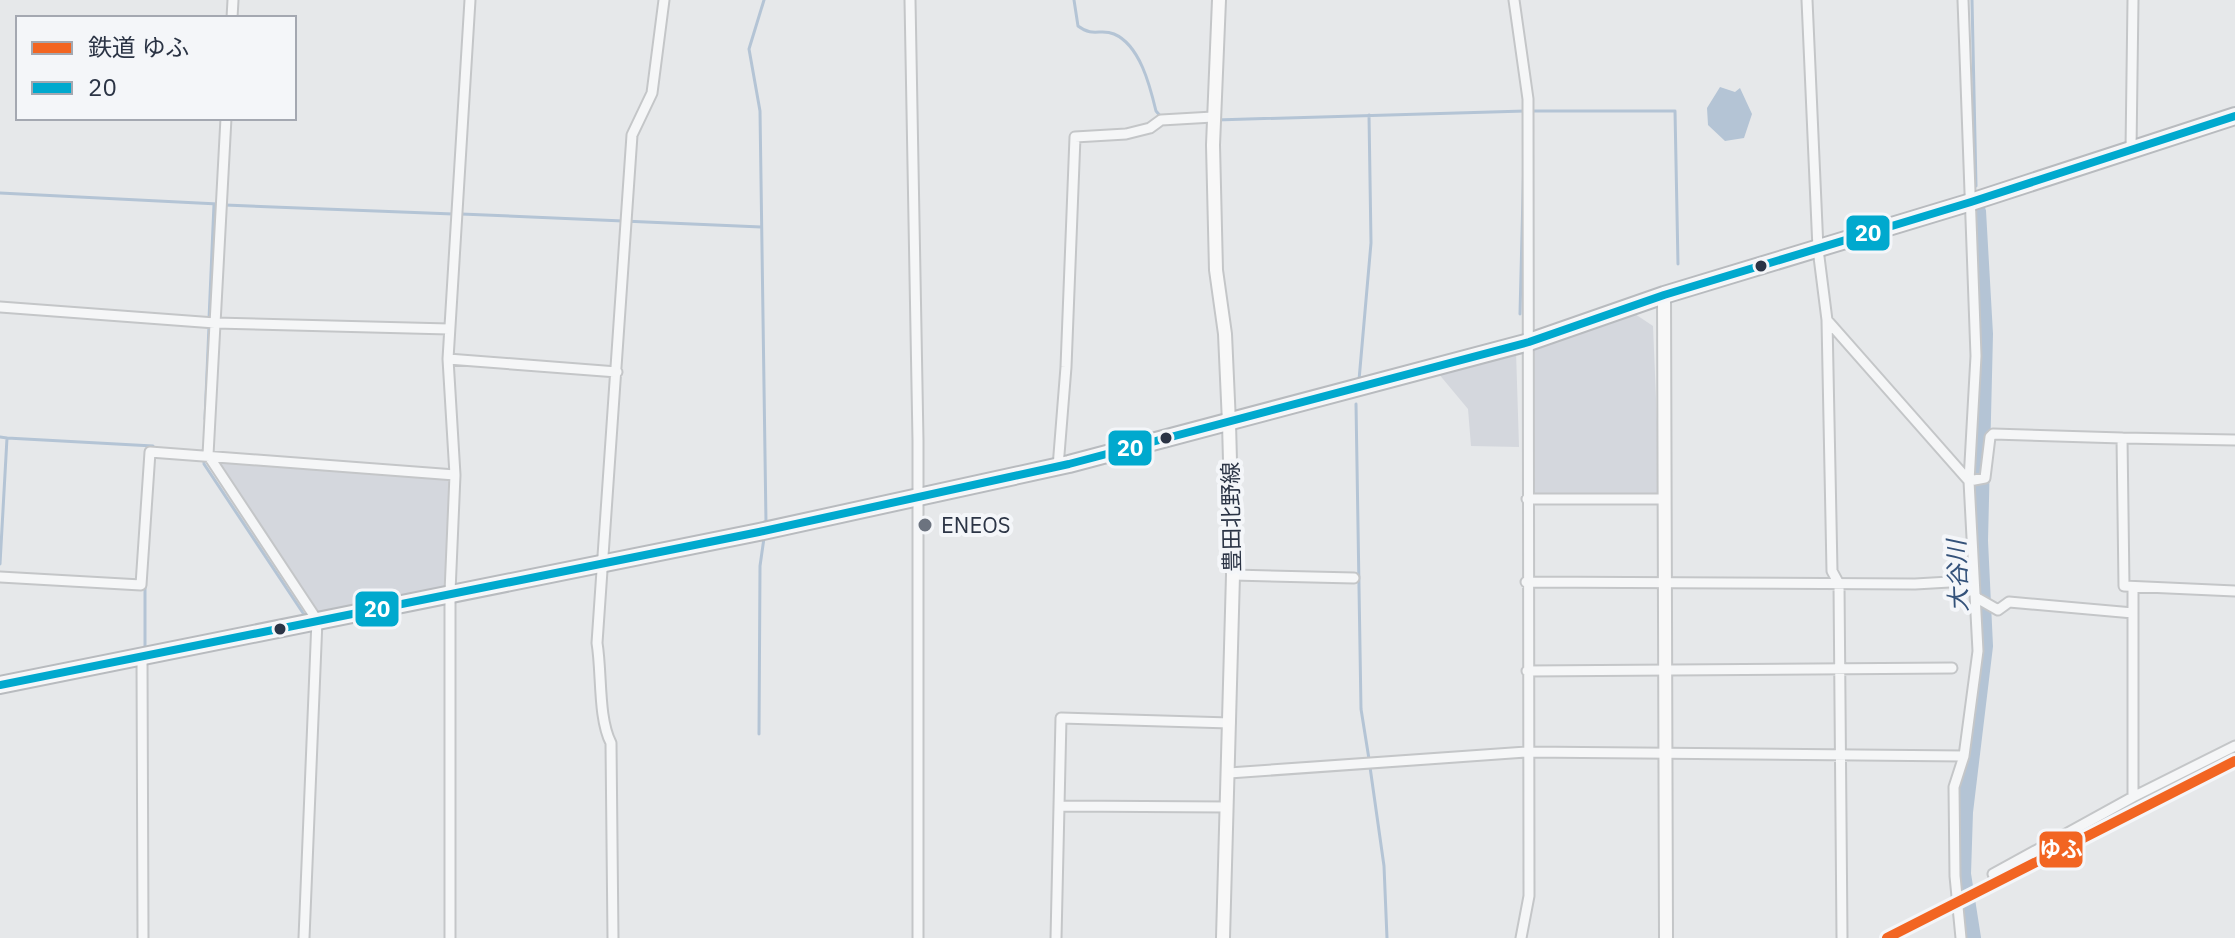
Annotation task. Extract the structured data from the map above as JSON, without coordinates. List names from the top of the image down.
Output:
{
  "streets": {
    "main road": ["豊田北野線"]
  },
  "water": ["大谷川"],
  "places": ["ENEOS"],
  "lines": ["transit line 20", "rail line ゆふ"],
  "legend": ["鉄道 ゆふ", "20"]
}
